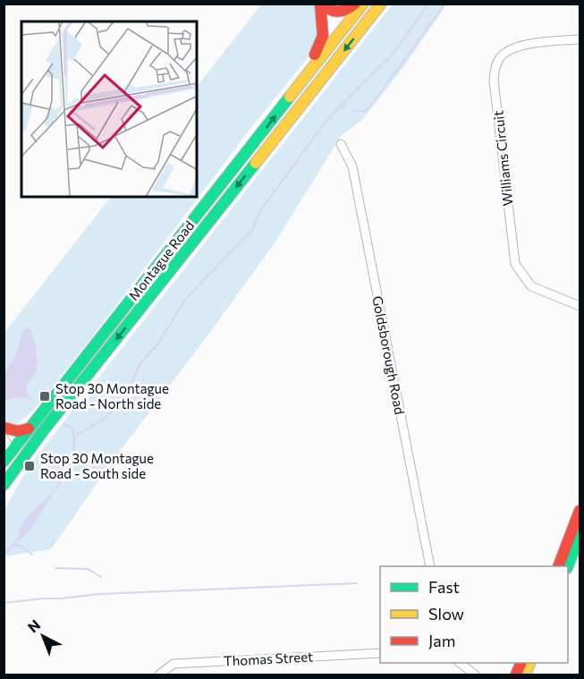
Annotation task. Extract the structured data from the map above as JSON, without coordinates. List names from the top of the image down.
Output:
{
  "streets": {
    "main road": ["Montague Road"],
    "street": ["Williams Circuit", "Goldsborough Road", "Thomas Street"]
  },
  "places": {
    "transit": ["Stop 30 Montague Road - North side", "Stop 30 Montague Road - South side"]
  },
  "legend": ["Fast", "Slow", "Jam"],
  "north": "top left"
}
